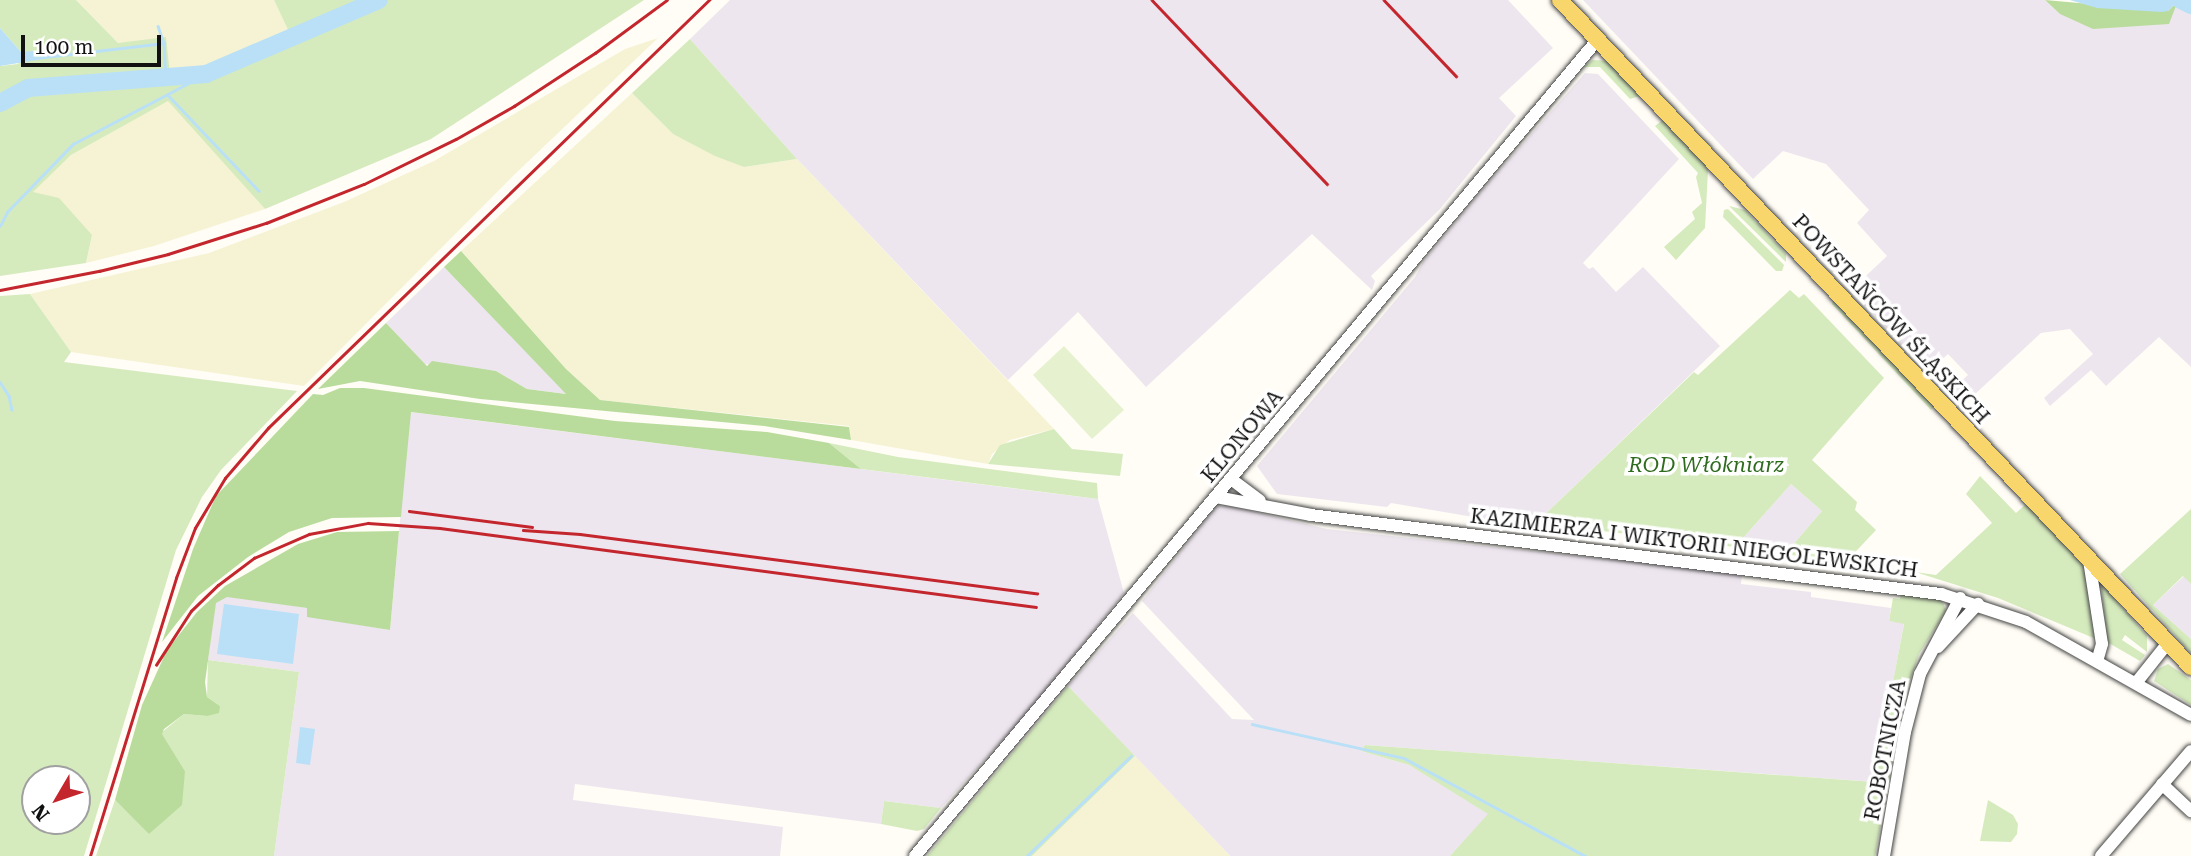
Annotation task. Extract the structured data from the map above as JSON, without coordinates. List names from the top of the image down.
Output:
{
  "streets": {
    "main road": ["POWSTAŃCÓW ŚLĄSKICH"],
    "street": ["KLONOWA", "KAZIMIERZA I WIKTORII NIEGOLEWSKICH", "ROBOTNICZA"]
  },
  "crossings": [
    ["POWSTAŃCÓW ŚLĄSKICH", "KLONOWA"],
    ["KLONOWA", "KAZIMIERZA I WIKTORII NIEGOLEWSKICH"],
    ["KAZIMIERZA I WIKTORII NIEGOLEWSKICH", "ROBOTNICZA"]
  ],
  "parks": ["ROD Włókniarz"],
  "scale_bar": "100 m",
  "north": "bottom left"
}
